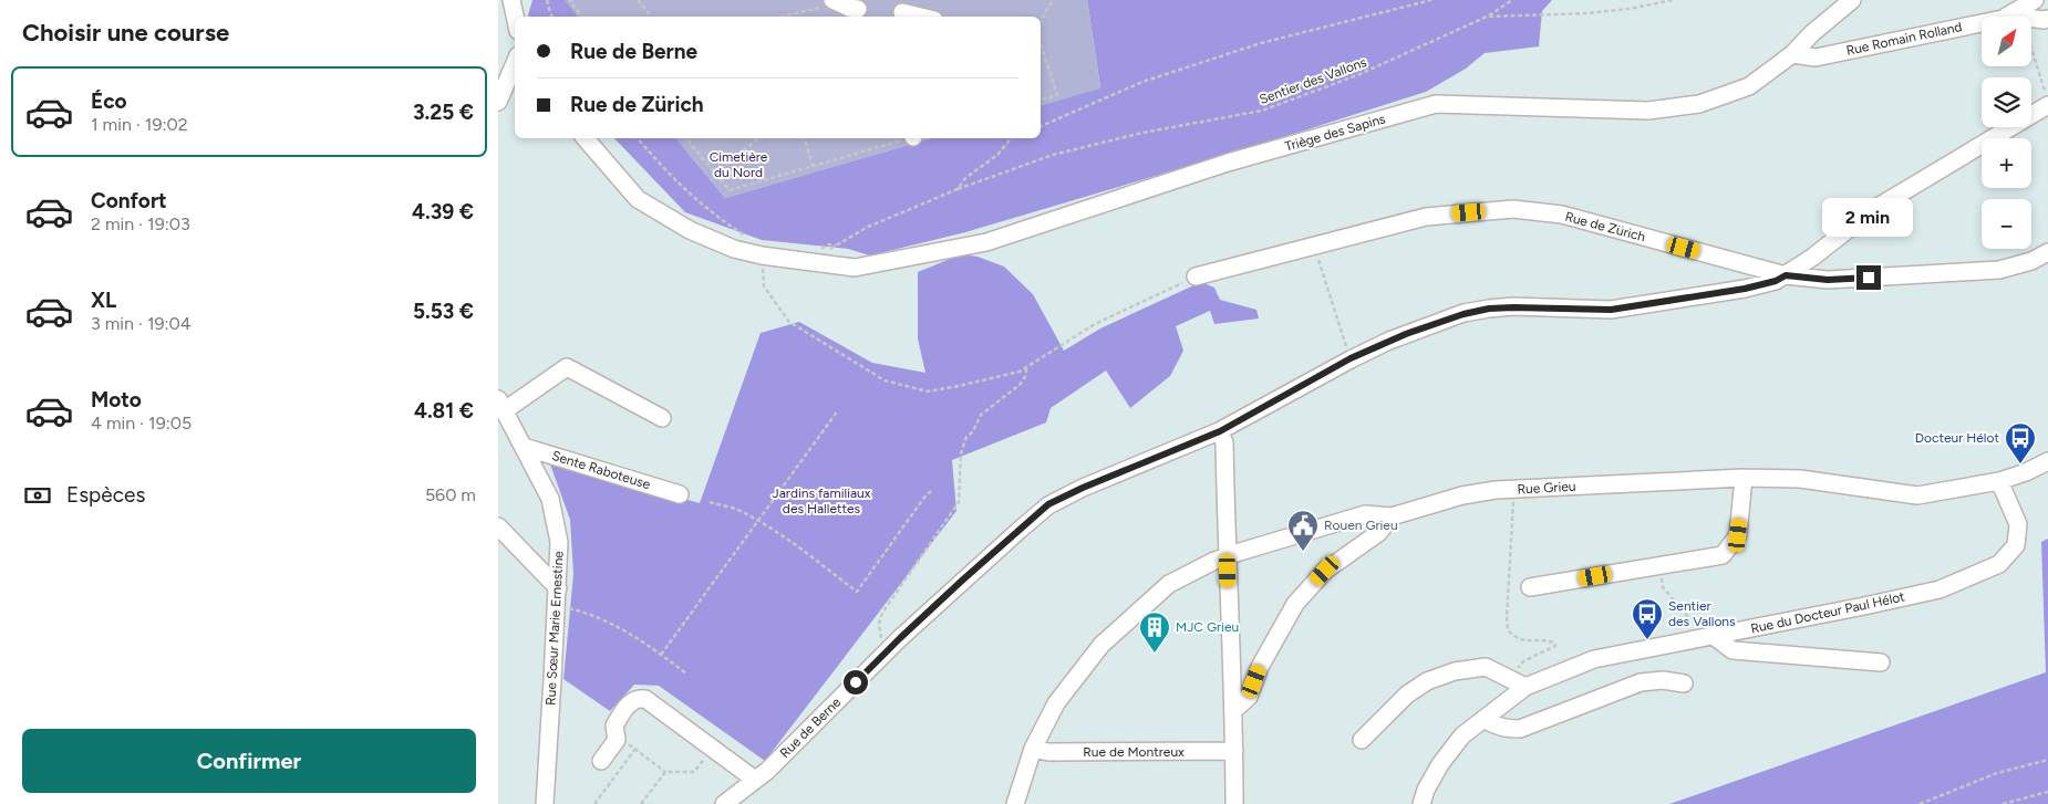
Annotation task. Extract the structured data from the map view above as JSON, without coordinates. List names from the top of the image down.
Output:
{
  "streets": {
    "street": [
      "Rue Romain Rolland",
      "Triège des Sapins",
      "Rue de Zürich",
      "Sente Raboteuse",
      "Rue Grieu",
      "Rue du Docteur Paul Hélot",
      "Rue Sœur Marie Ernestine",
      "Rue de Berne",
      "Rue de Montreux"
    ],
    "path": ["Sentier des Vallons"]
  },
  "crossings": [
    ["Rue Romain Rolland", "Triège des Sapins"],
    ["Sentier des Vallons", "Triège des Sapins"],
    ["Rue de Zürich", "Rue de Berne"],
    ["Sente Raboteuse", "Rue Sœur Marie Ernestine"],
    ["Rue Grieu", "Rue du Docteur Paul Hélot"]
  ],
  "parks": ["Cimetière du Nord", "Jardins familiaux des Hallettes"],
  "places": {
    "bus stop": ["Docteur Hélot", "Sentier des Vallons"],
    "public building": ["Rouen Grieu"],
    "building": ["MJC Grieu"]
  },
  "north": "top right",
  "page": {
    "heading": "Choisir une course",
    "map_buttons": ["+", "−"],
    "banner": ["Rue de Berne", "Rue de Zürich"],
    "list": [
      {
        "name": "Éco",
        "note": "1 min · 19:02",
        "value": "3.25 €"
      },
      {
        "name": "Confort",
        "note": "2 min · 19:03",
        "value": "4.39 €"
      },
      {
        "name": "XL",
        "note": "3 min · 19:04",
        "value": "5.53 €"
      },
      {
        "name": "Moto",
        "note": "4 min · 19:05",
        "value": "4.81 €"
      }
    ],
    "bubble": "2 min",
    "pay": ["Espèces", "560 m"],
    "buttons": "Confirmer"
  }
}
